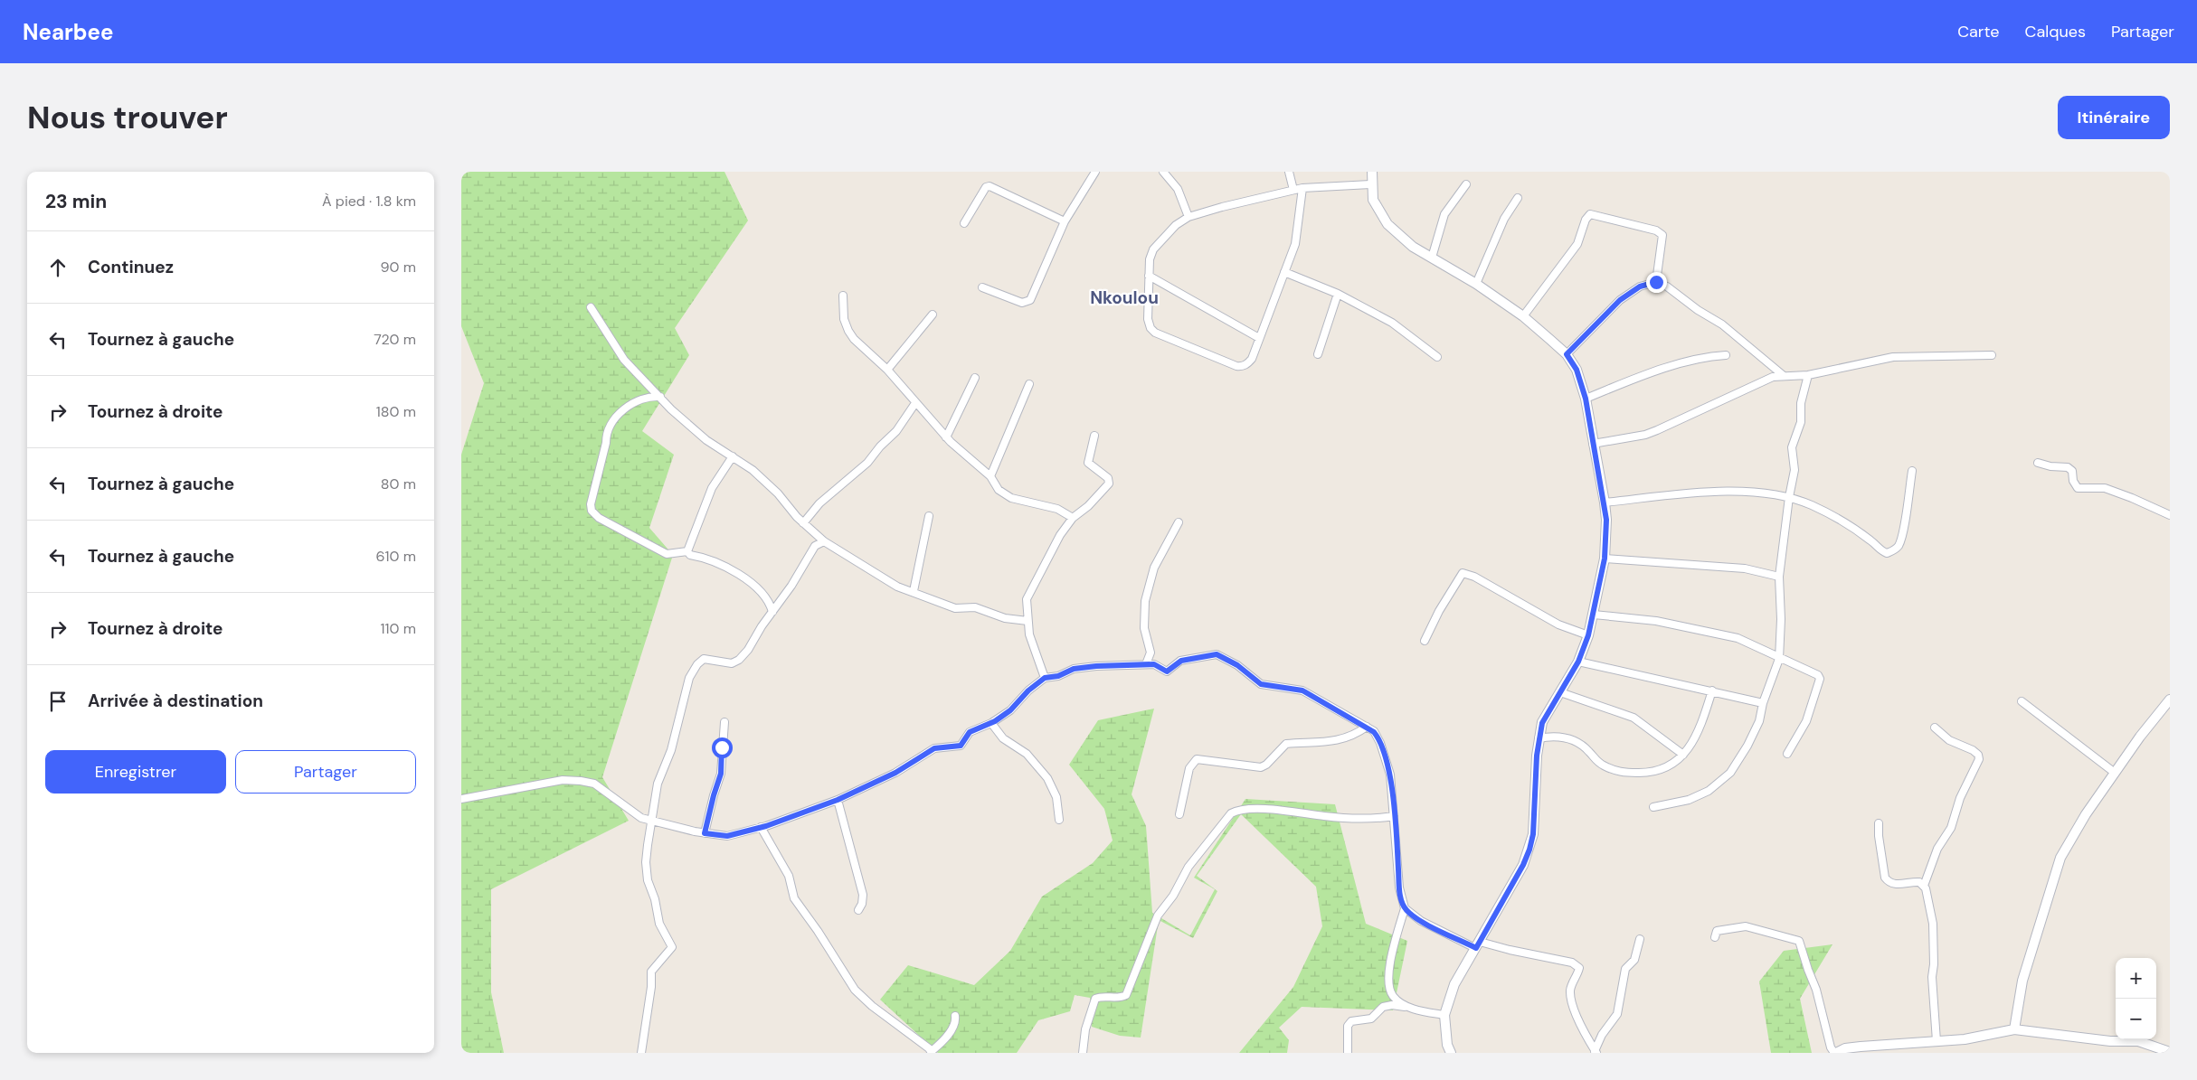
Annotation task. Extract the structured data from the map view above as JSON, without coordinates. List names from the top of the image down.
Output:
{
  "districts": ["Nkoulou"],
  "page": {
    "header": "Nearbee",
    "nav": ["Carte", "Calques", "Partager"],
    "buttons": [
      "Itinéraire",
      ["Enregistrer", "Partager"]
    ],
    "title": "Nous trouver",
    "heading": ["23 min", "À pied · 1.8 km"],
    "list": [
      ["Continuez", "90 m"],
      ["Tournez à gauche", "720 m"],
      ["Tournez à droite", "180 m"],
      ["Tournez à gauche", "80 m"],
      ["Tournez à gauche", "610 m"],
      ["Tournez à droite", "110 m"],
      "Arrivée à destination"
    ],
    "map_buttons": ["+", "−"]
  }
}
